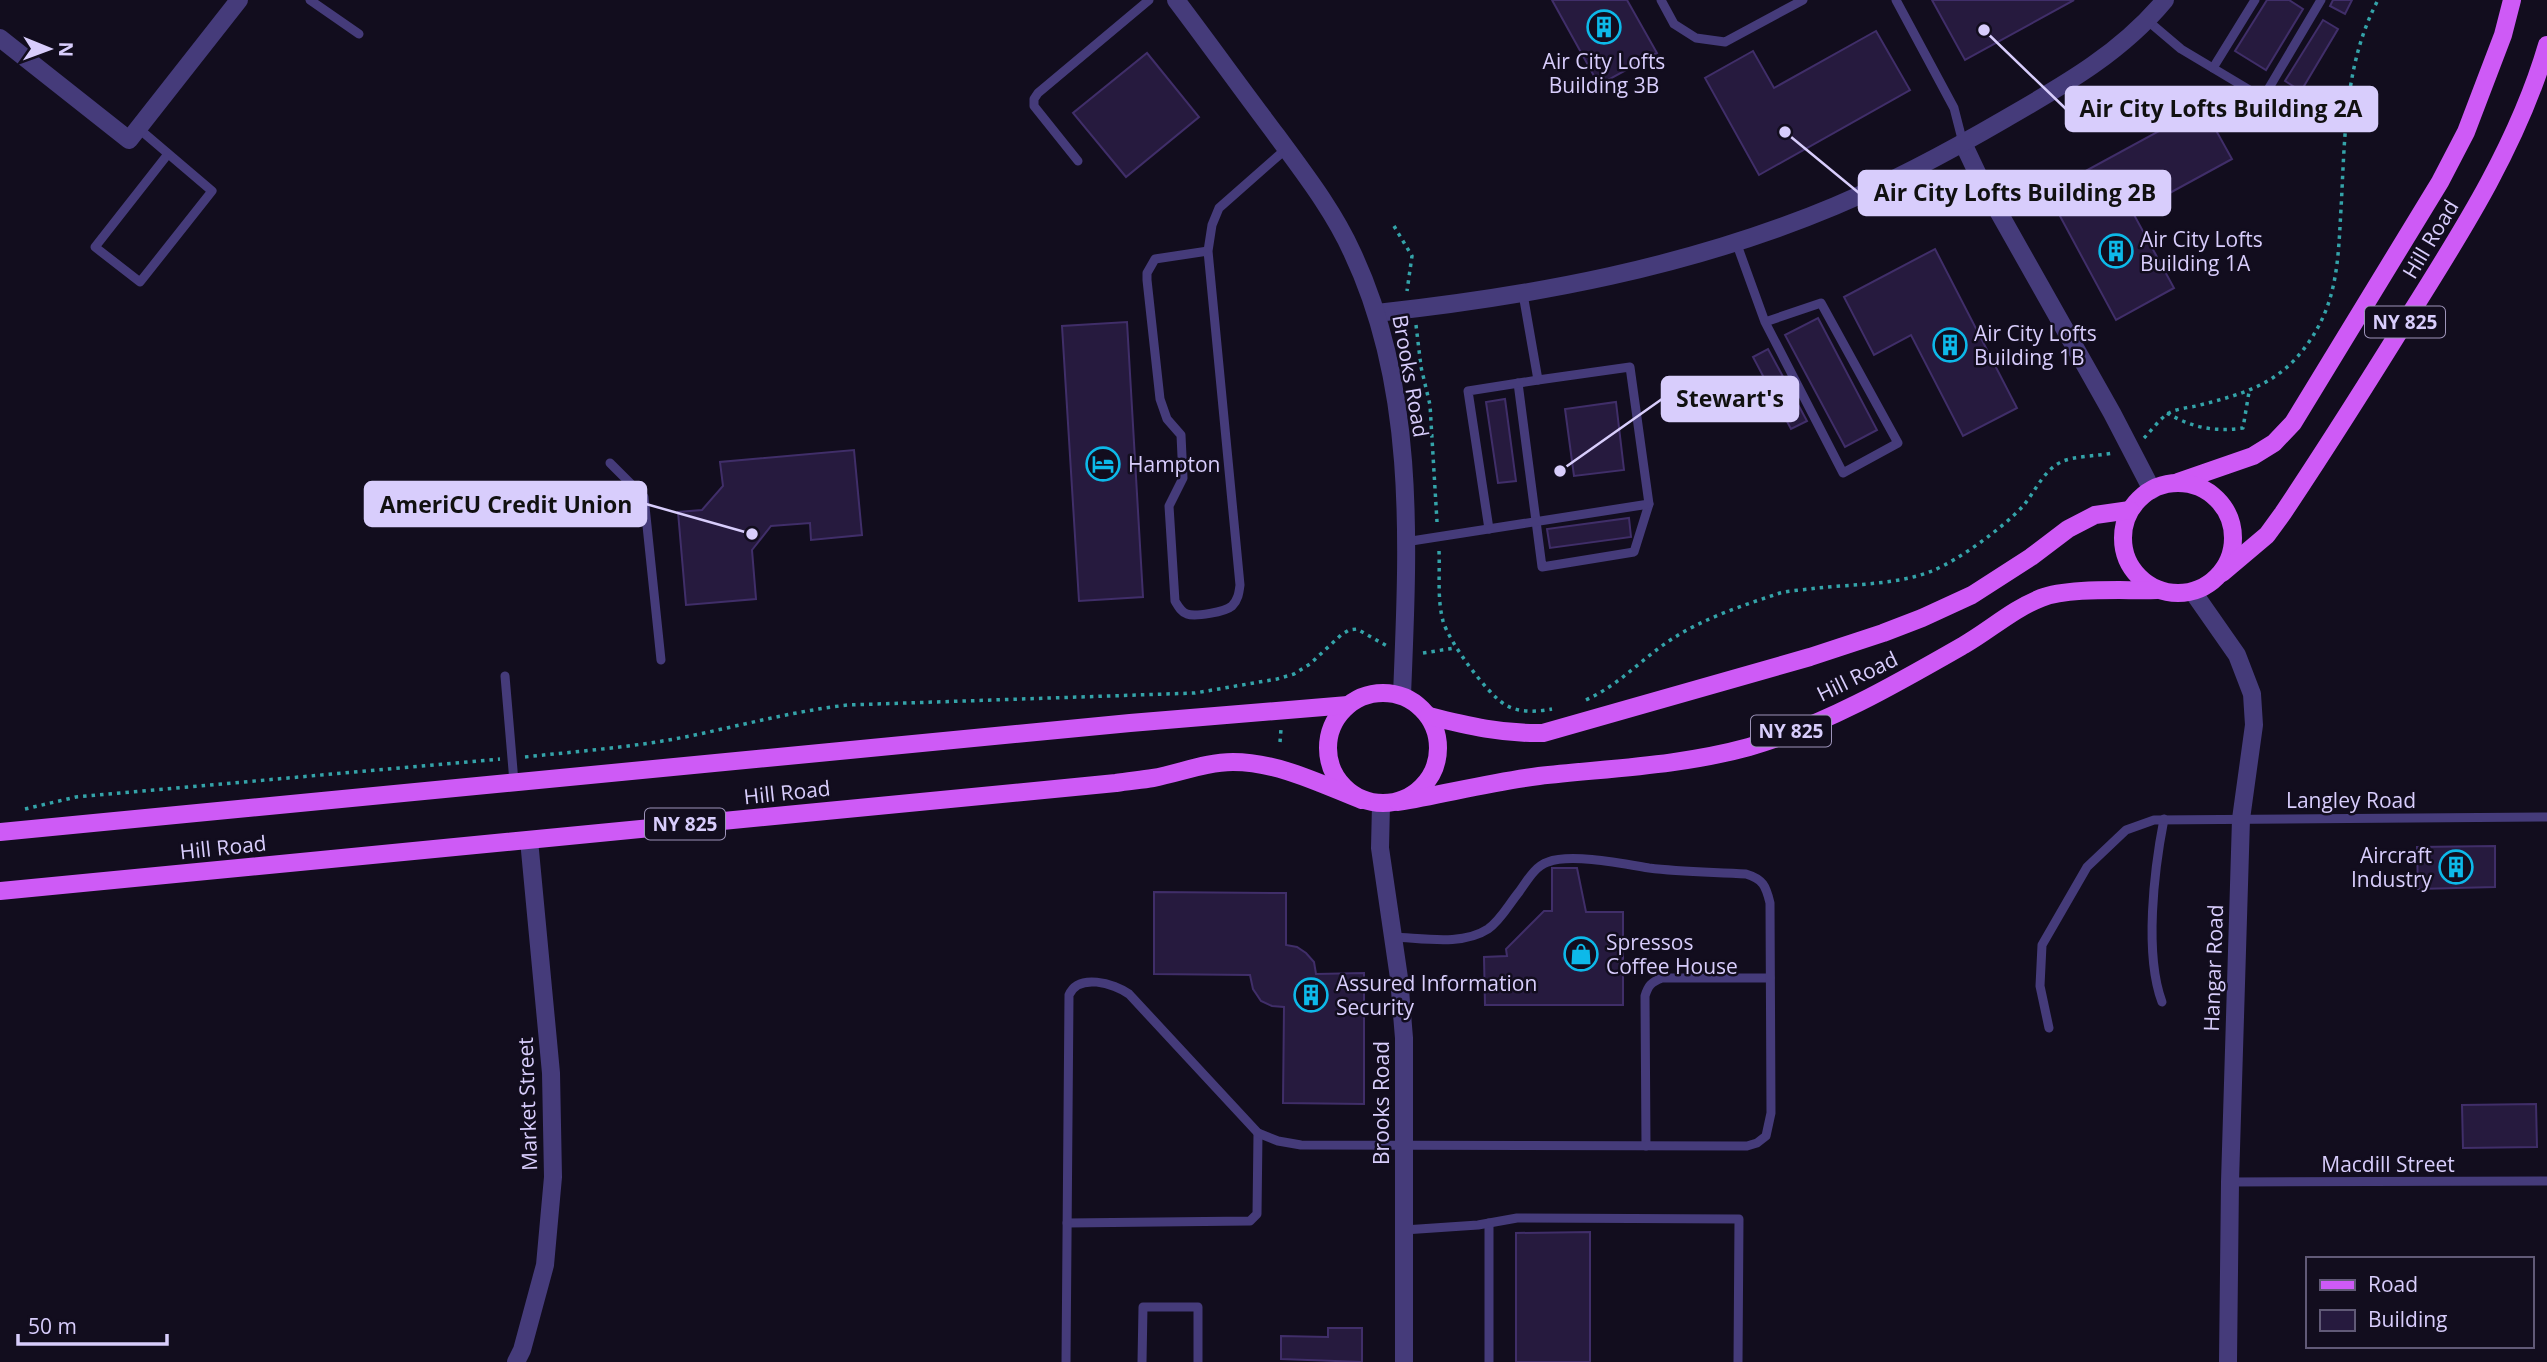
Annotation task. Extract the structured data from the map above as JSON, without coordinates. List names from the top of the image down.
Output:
{
  "streets": {
    "main road": ["Hill Road", "NY 825"],
    "street": ["Brooks Road", "Hangar Road", "Market Street"],
    "lane": ["Langley Road", "Macdill Street"]
  },
  "crossings": [
    ["Hill Road", "NY 825"],
    ["Hill Road", "Brooks Road"],
    ["Hill Road", "Hangar Road"],
    ["Hill Road", "Market Street"],
    ["NY 825", "Brooks Road"],
    ["NY 825", "Hangar Road"],
    ["Langley Road", "Hangar Road"],
    ["Hangar Road", "Macdill Street"]
  ],
  "places": {
    "building": [
      "Air City Lofts Building 3B",
      "Air City Lofts Building 1A",
      "Air City Lofts Building 1B",
      "Aircraft Industry",
      "Assured Information Security"
    ],
    "other": [
      "Air City Lofts Building 2A",
      "Air City Lofts Building 2B",
      "Stewart's",
      "AmeriCU Credit Union"
    ],
    "hotel": ["Hampton"],
    "shop": ["Spressos Coffee House"]
  },
  "legend": ["Road", "Building"],
  "scale_bar": "50 m",
  "north": "right"
}
